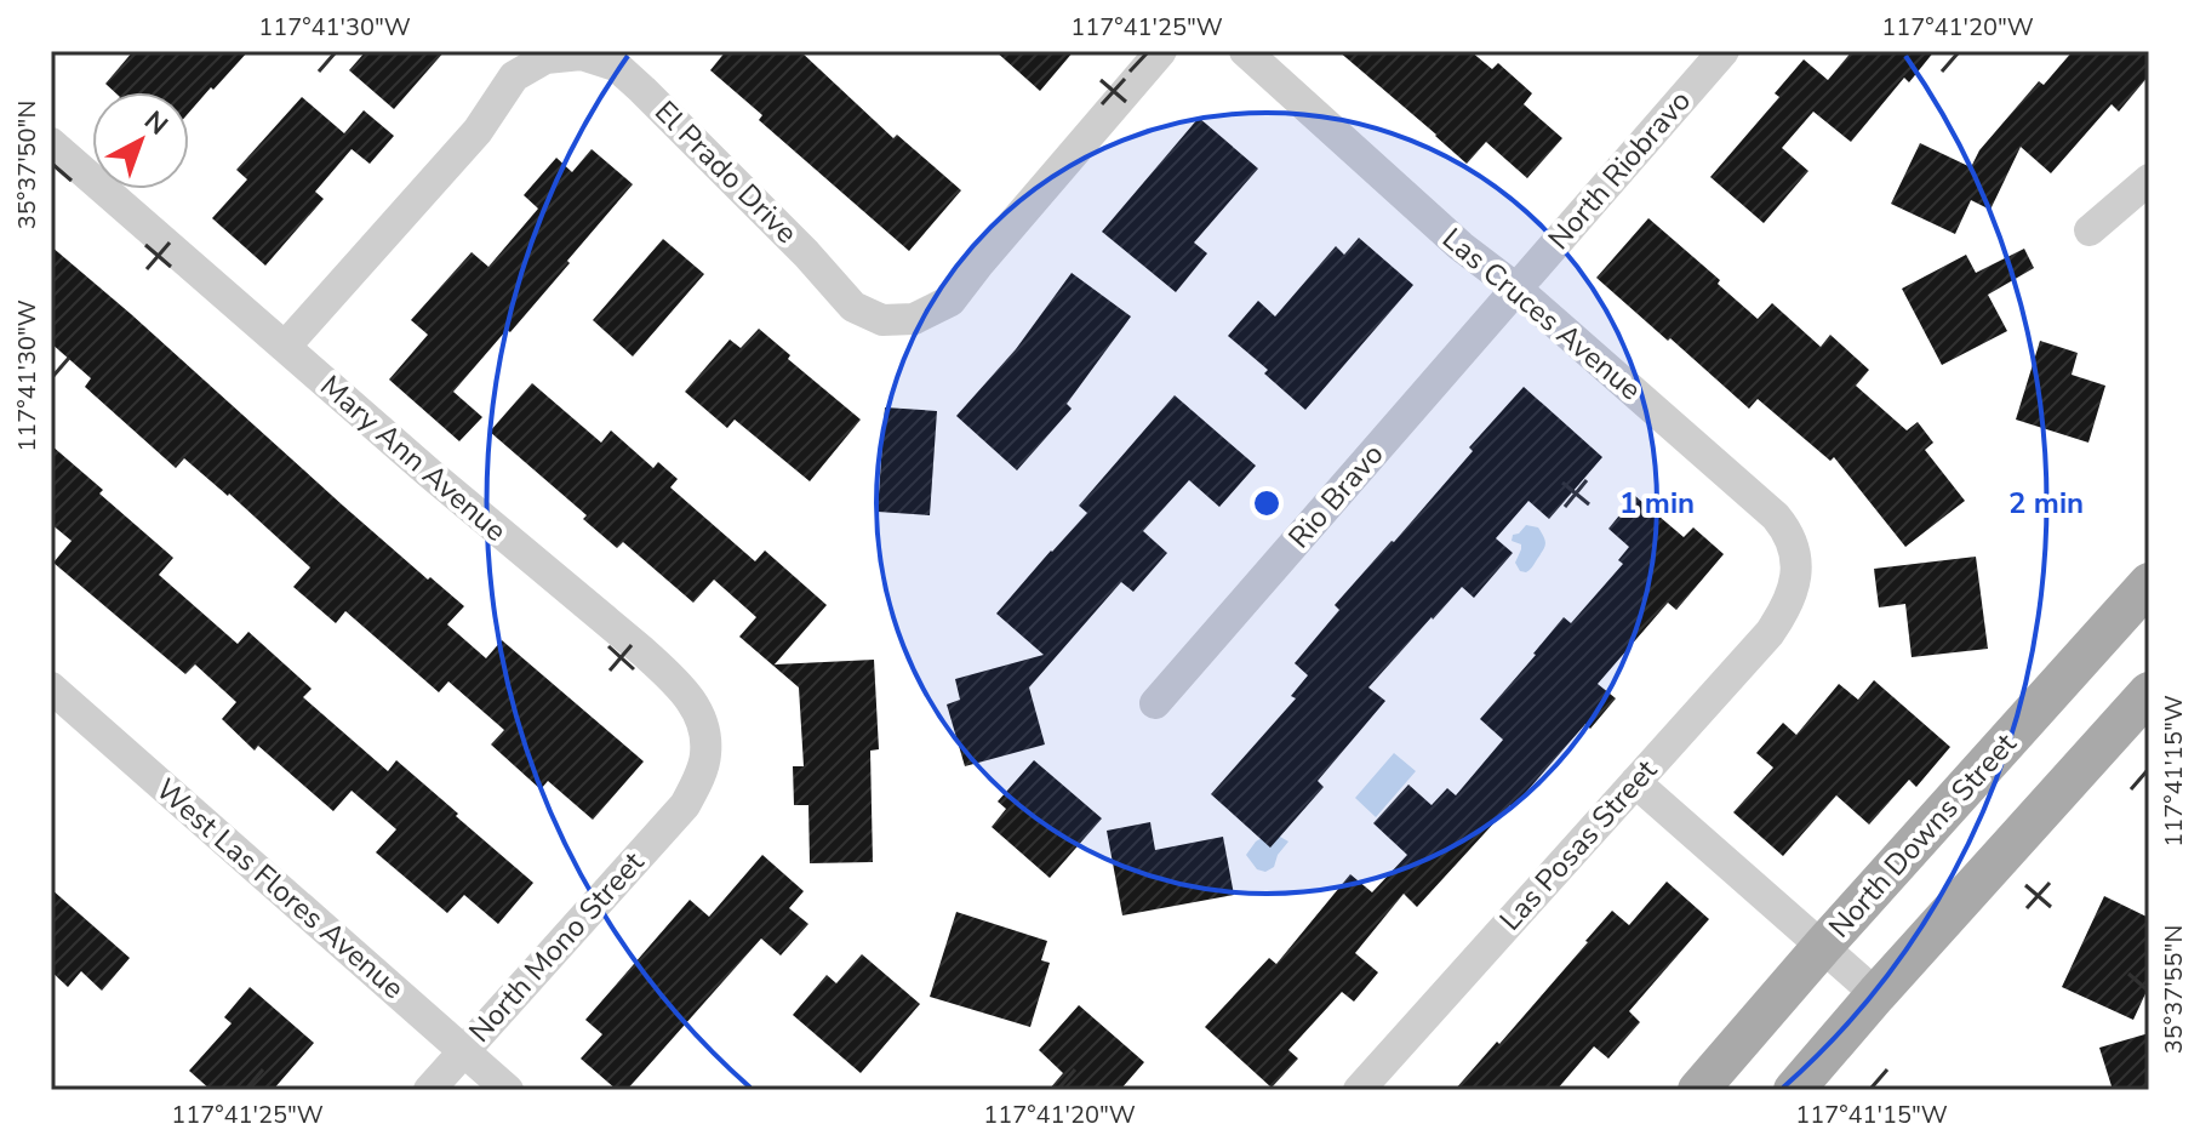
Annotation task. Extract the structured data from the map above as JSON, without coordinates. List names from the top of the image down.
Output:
{
  "streets": {
    "main road": ["North Downs Street"],
    "street": [
      "North Riobravo",
      "El Prado Drive",
      "Las Cruces Avenue",
      "Mary Ann Avenue",
      "Rio Bravo",
      "Las Posas Street",
      "West Las Flores Avenue",
      "North Mono Street"
    ]
  },
  "crossings": [
    ["North Riobravo", "Las Cruces Avenue"],
    ["North Riobravo", "Rio Bravo"],
    ["El Prado Drive", "Mary Ann Avenue"],
    ["Las Cruces Avenue", "Rio Bravo"],
    ["Las Cruces Avenue", "Las Posas Street"],
    ["Mary Ann Avenue", "North Mono Street"],
    ["West Las Flores Avenue", "North Mono Street"]
  ],
  "north": "top right",
  "coordinates": [
    "117°41'30\"W",
    "117°41'25\"W",
    "117°41'20\"W",
    "35°37'50\"N",
    "117°41'15\"W",
    "35°37'55\"N"
  ],
  "rings": ["1 min", "2 min"]
}
